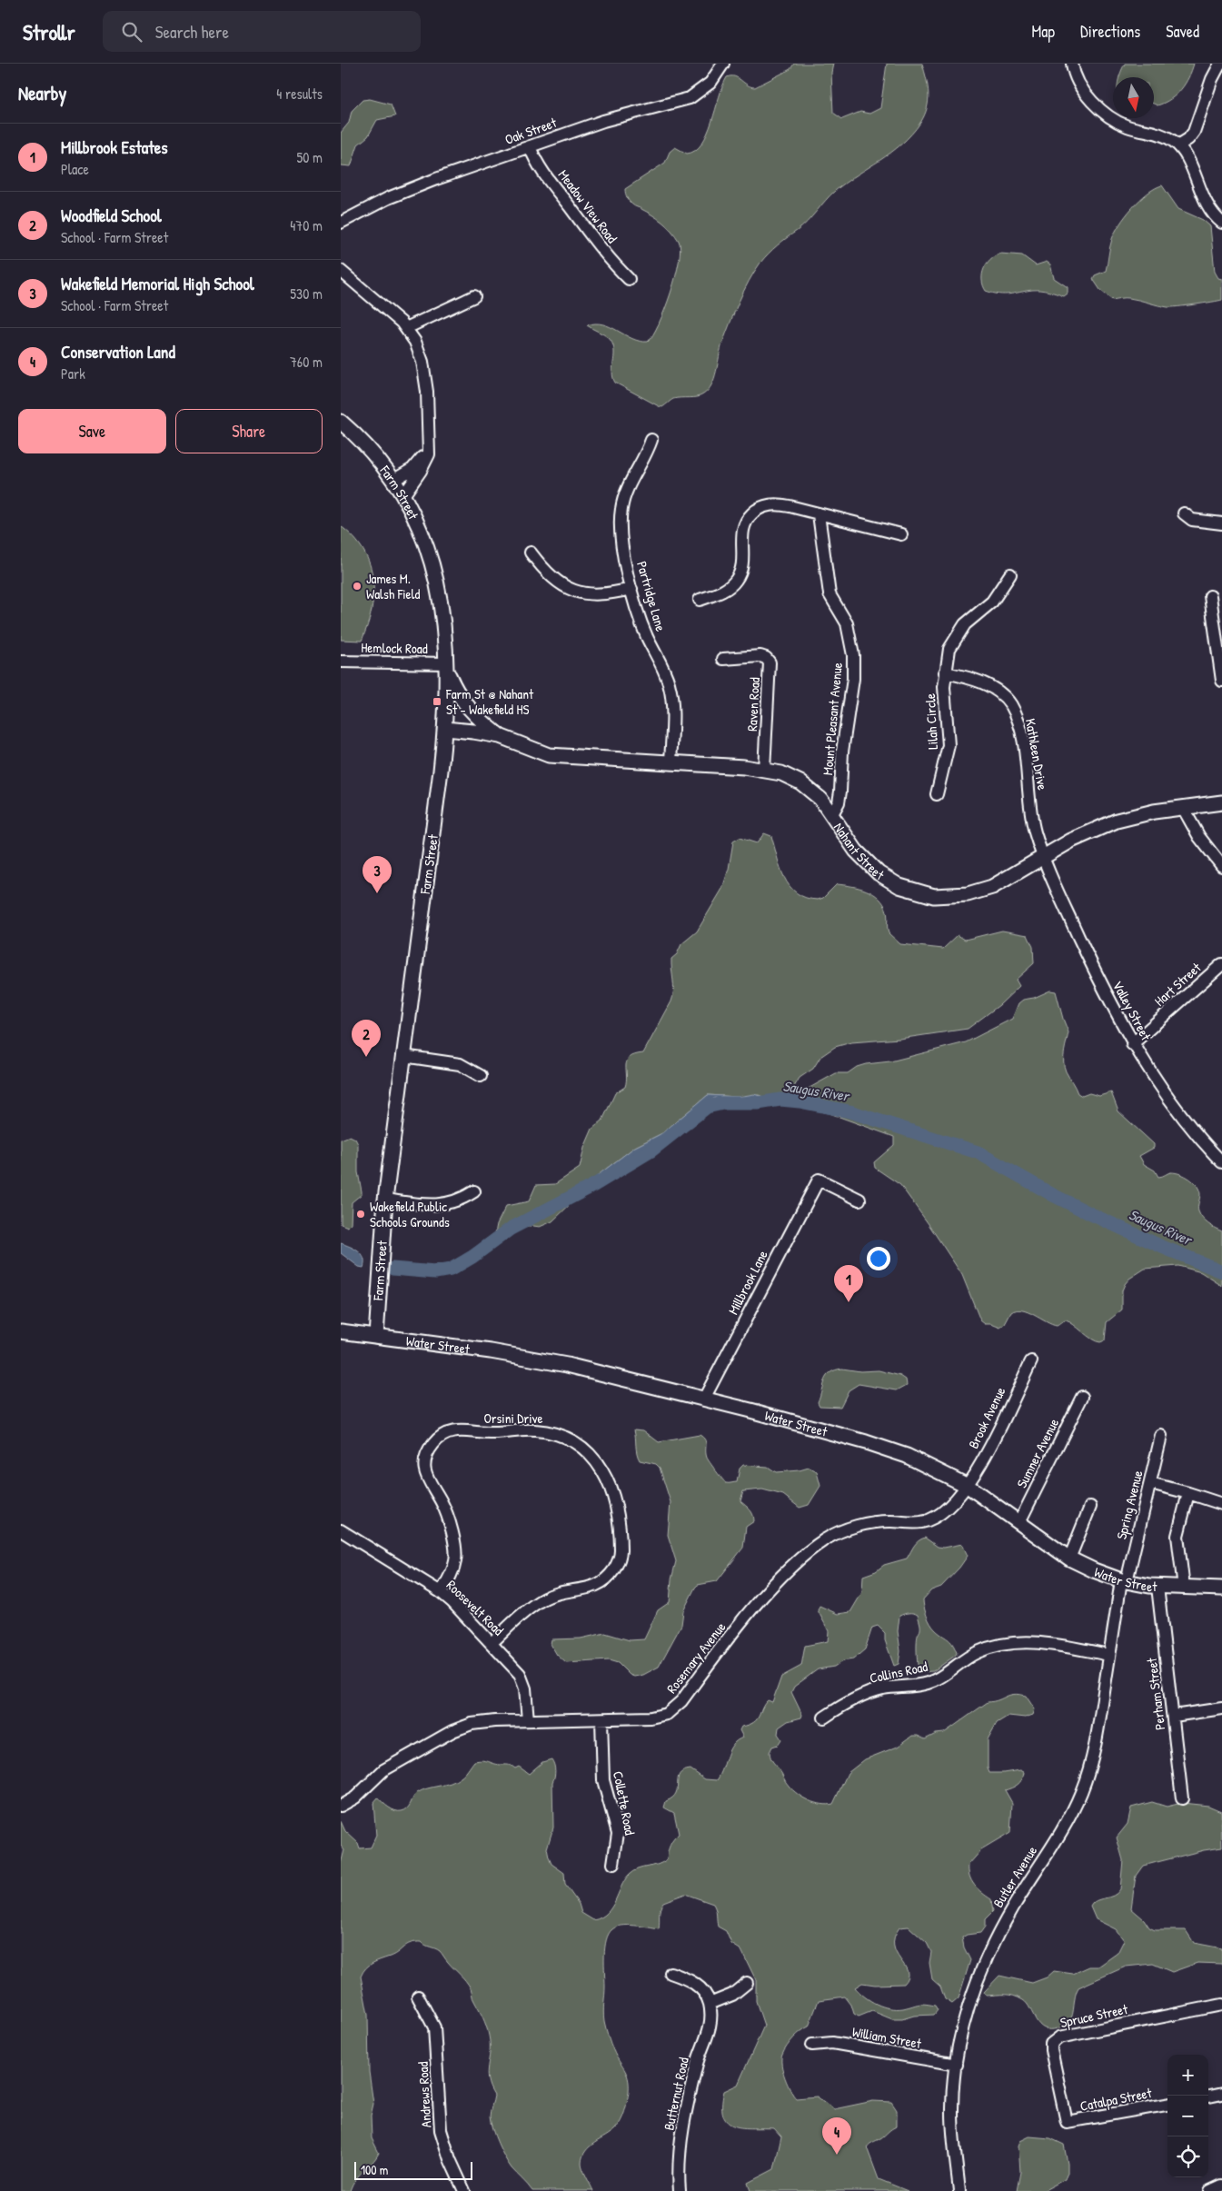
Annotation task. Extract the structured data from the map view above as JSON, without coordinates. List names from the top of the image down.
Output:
{
  "streets": {
    "main road": ["Farm Street", "Nahant Street", "Water Street"],
    "street": [
      "Oak Street",
      "Meadow View Road",
      "Partridge Lane",
      "Hemlock Road",
      "Raven Road",
      "Mount Pleasant Avenue",
      "Lilah Circle",
      "Kathleen Drive",
      "Hart Street",
      "Valley Street",
      "Millbrook Lane",
      "Orsini Drive",
      "Brook Avenue",
      "Sumner Avenue",
      "Spring Avenue",
      "Roosevelt Road",
      "Rosemary Avenue",
      "Collins Road",
      "Perham Street",
      "Collette Road",
      "Butler Avenue",
      "Spruce Street",
      "William Street",
      "Butternut Road",
      "Andrews Road",
      "Catalpa Street"
    ]
  },
  "crossings": [
    ["Oak Street", "Meadow View Road"],
    ["Farm Street", "Hemlock Road"],
    ["Farm Street", "Nahant Street"],
    ["Farm Street", "Water Street"],
    ["Partridge Lane", "Nahant Street"],
    ["Hemlock Road", "Nahant Street"],
    ["Raven Road", "Nahant Street"],
    ["Mount Pleasant Avenue", "Nahant Street"],
    ["Lilah Circle", "Kathleen Drive"],
    ["Kathleen Drive", "Nahant Street"],
    ["Kathleen Drive", "Valley Street"],
    ["Nahant Street", "Valley Street"],
    ["Hart Street", "Valley Street"],
    ["Millbrook Lane", "Water Street"],
    ["Water Street", "Brook Avenue"],
    ["Water Street", "Sumner Avenue"],
    ["Water Street", "Spring Avenue"],
    ["Water Street", "Rosemary Avenue"],
    ["Water Street", "Perham Street"],
    ["Water Street", "Butler Avenue"],
    ["Orsini Drive", "Roosevelt Road"],
    ["Brook Avenue", "Rosemary Avenue"],
    ["Spring Avenue", "Butler Avenue"],
    ["Roosevelt Road", "Rosemary Avenue"],
    ["Rosemary Avenue", "Collette Road"],
    ["Collins Road", "Butler Avenue"],
    ["Butler Avenue", "William Street"],
    ["Spruce Street", "Catalpa Street"]
  ],
  "water": ["Saugus River"],
  "places": {
    "other": ["James M. Walsh Field", "Wakefield Public Schools Grounds"],
    "transit": ["Farm St @ Nahant St - Wakefield HS"]
  },
  "scale_bar": "100 m",
  "north": "bottom",
  "page": {
    "header": "Strollr",
    "search": "Search here",
    "nav": ["Map", "Directions", "Saved"],
    "heading": ["Nearby", "4 results"],
    "list": [
      {
        "mark": "1",
        "name": "Millbrook Estates",
        "note": "Place",
        "value": "50 m"
      },
      {
        "mark": "2",
        "name": "Woodfield School",
        "note": "School · Farm Street",
        "value": "470 m"
      },
      {
        "mark": "3",
        "name": "Wakefield Memorial High School",
        "note": "School · Farm Street",
        "value": "530 m"
      },
      {
        "mark": "4",
        "name": "Conservation Land",
        "note": "Park",
        "value": "760 m"
      }
    ],
    "buttons": ["Save", "Share"],
    "pins": [
      "3",
      "2",
      "1",
      "4"
    ],
    "map_buttons": ["+", "−"],
    "scale": "100 m"
  }
}
